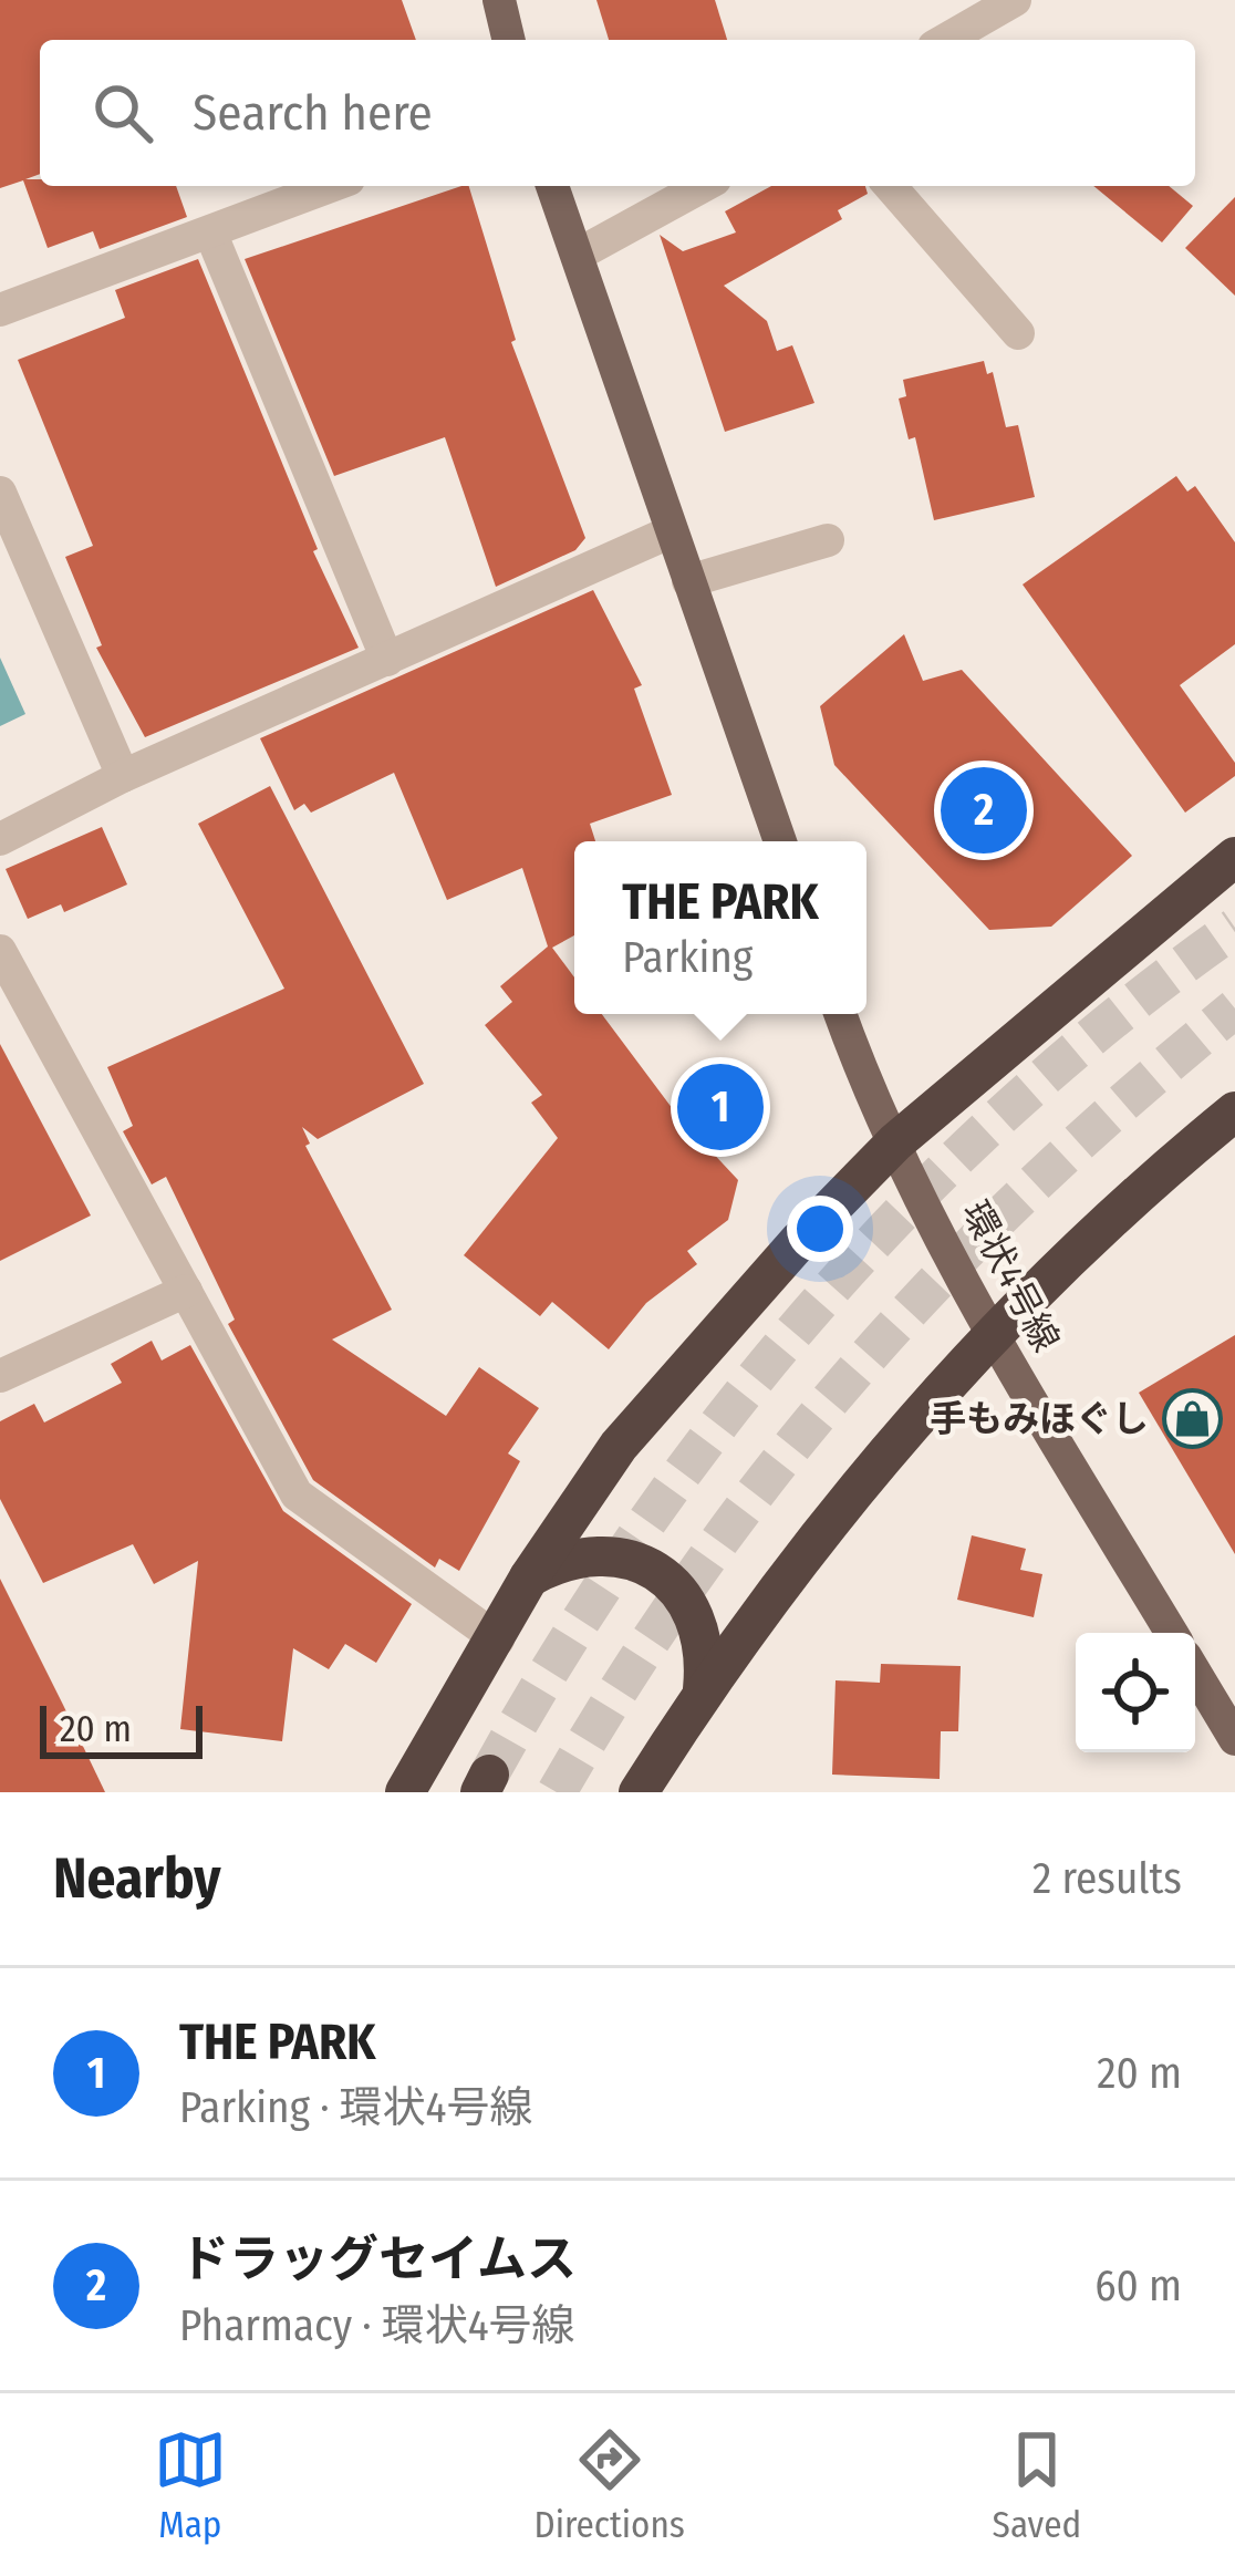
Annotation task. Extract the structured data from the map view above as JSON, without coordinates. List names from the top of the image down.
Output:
{
  "streets": {
    "main road": ["環状4号線"]
  },
  "places": {
    "shop": ["手もみほぐし"]
  },
  "scale_bar": "20 m",
  "page": {
    "search": "Search here",
    "pins": ["2", "1"],
    "popup": ["THE PARK", "Parking"],
    "scale": "20 m",
    "heading": ["Nearby", "2 results"],
    "list": [
      {
        "mark": "1",
        "name": "THE PARK",
        "note": "Parking · 環状4号線",
        "value": "20 m"
      },
      {
        "mark": "2",
        "name": "ドラッグセイムス",
        "note": "Pharmacy · 環状4号線",
        "value": "60 m"
      }
    ],
    "nav": ["Map", "Directions", "Saved"]
  }
}
